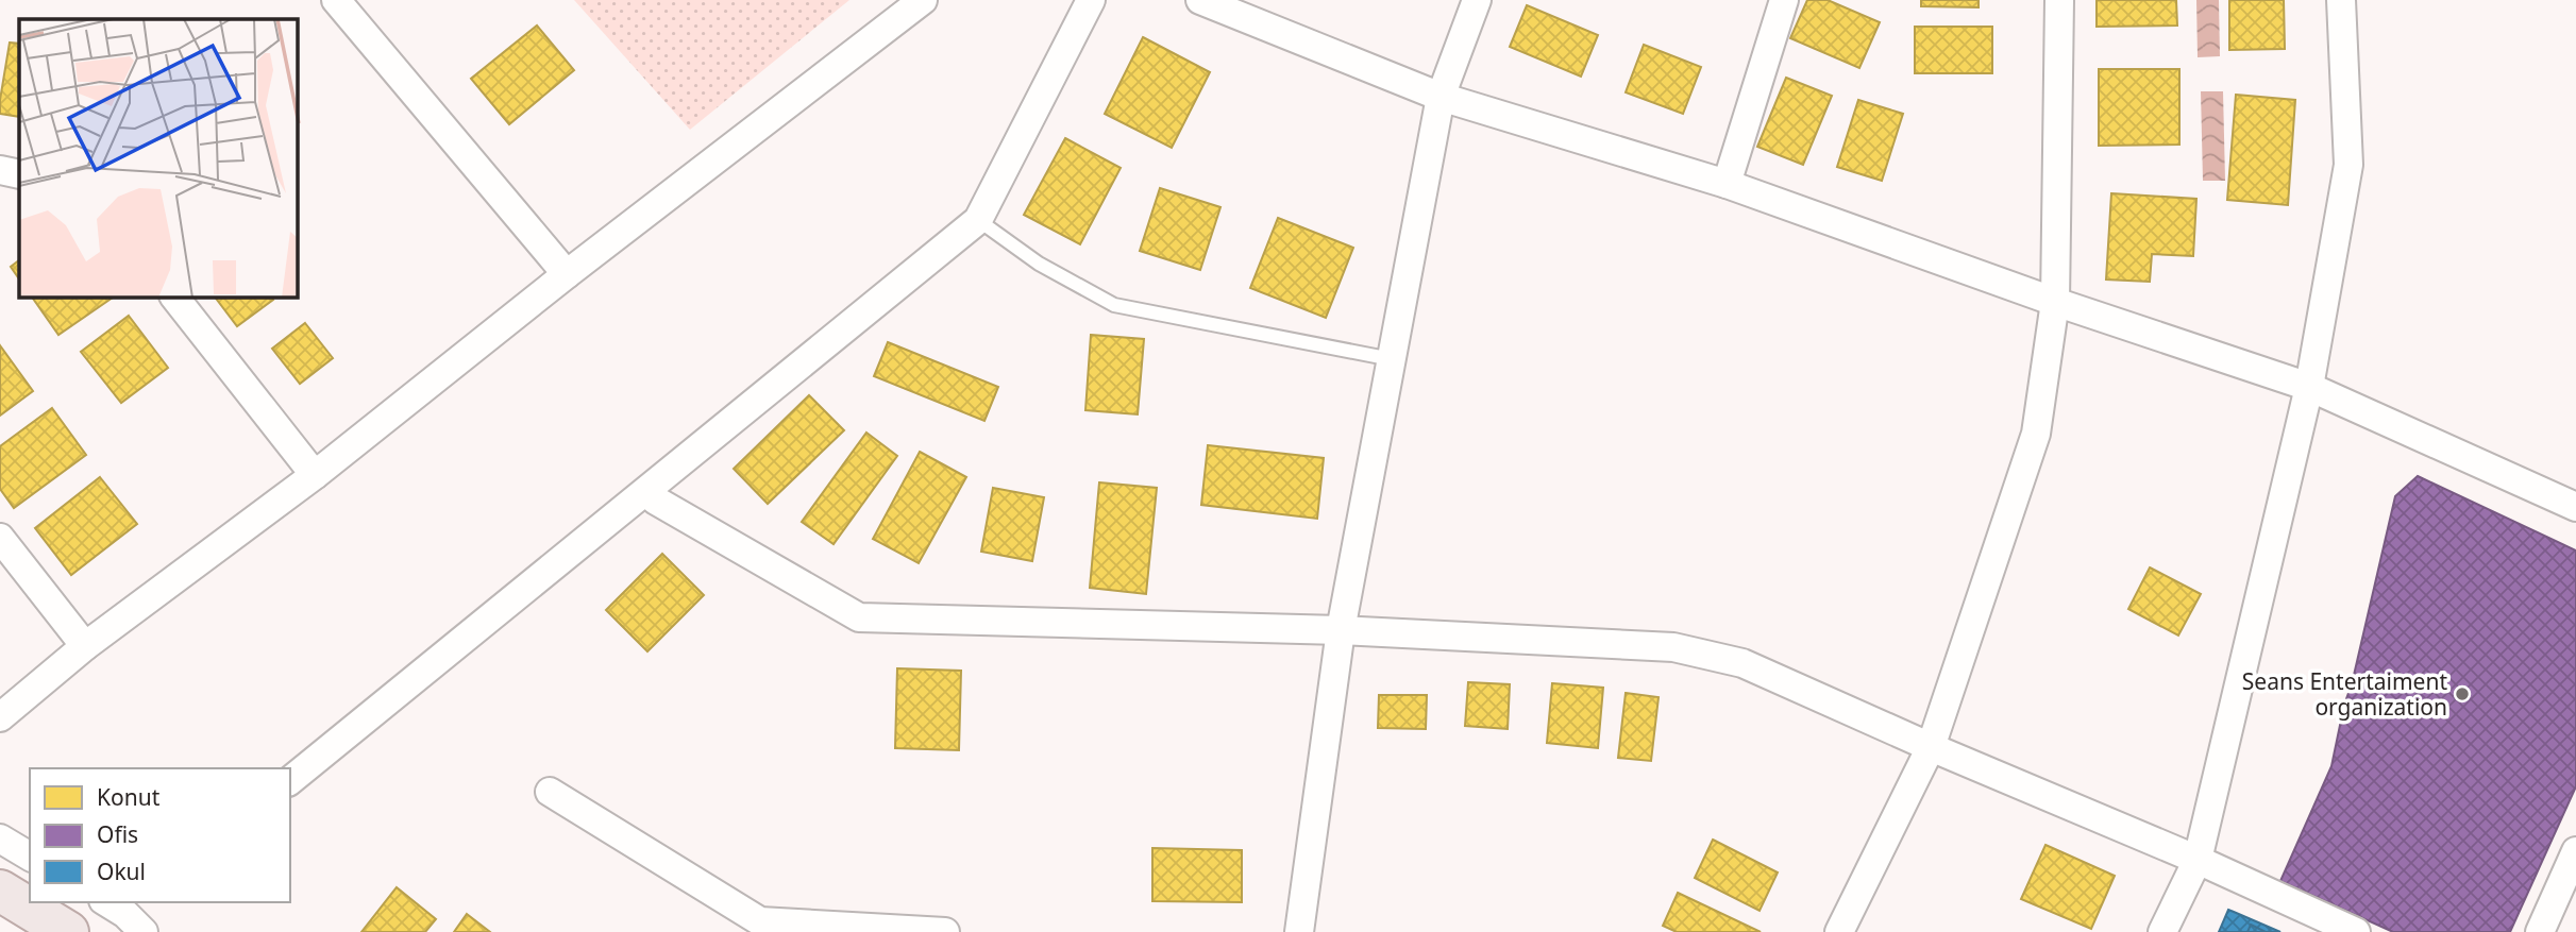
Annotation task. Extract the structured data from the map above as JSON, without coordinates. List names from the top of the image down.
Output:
{
  "places": ["Seans Entertaiment organization"],
  "legend": ["Konut", "Ofis", "Okul"]
}
